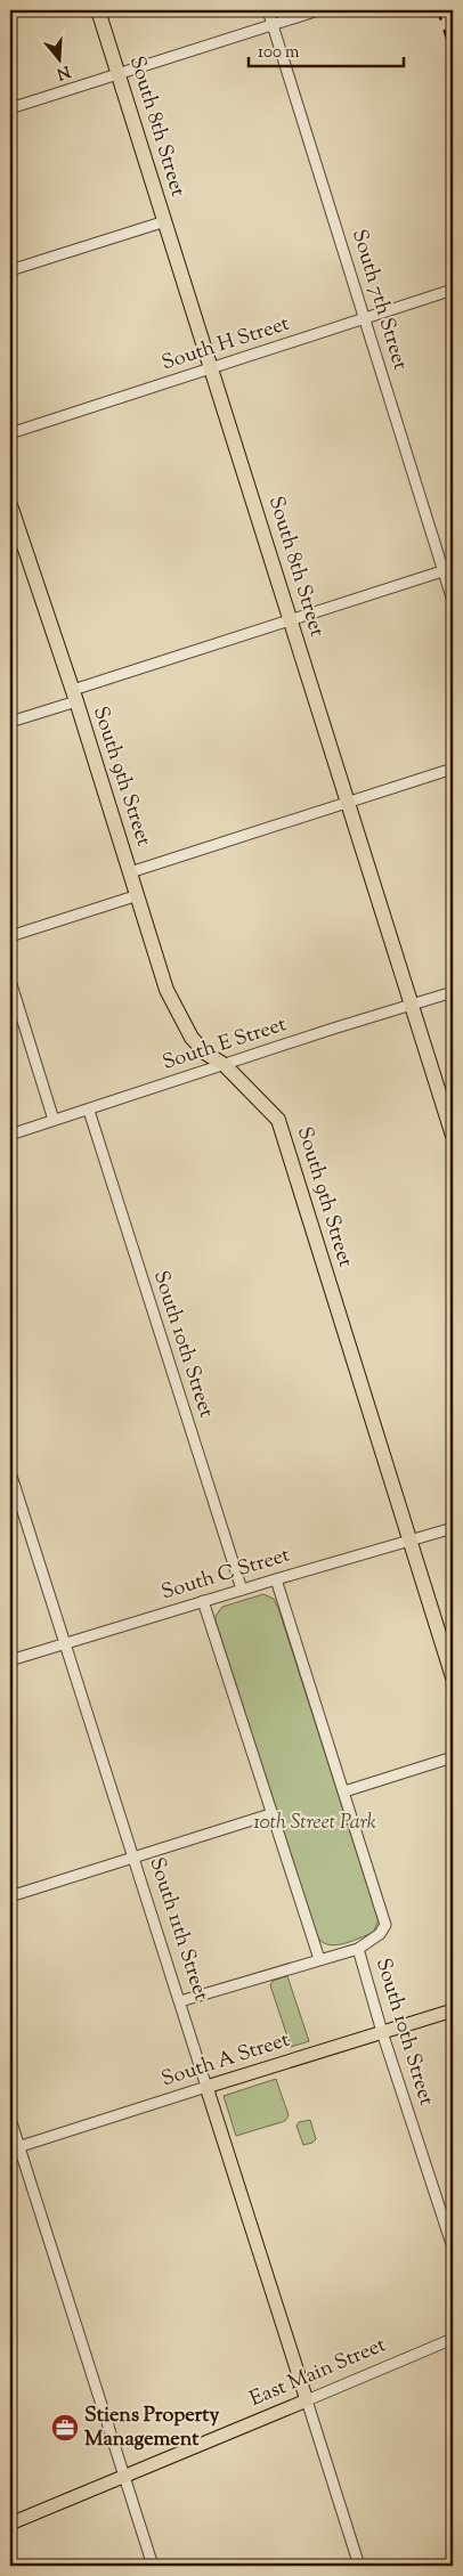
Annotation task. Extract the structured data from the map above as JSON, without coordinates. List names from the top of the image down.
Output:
{
  "streets": {
    "highway": ["South 8th Street", "South 9th Street"],
    "main road": ["South 11th Street", "South A Street", "East Main Street"],
    "street": [
      "South 7th Street",
      "South H Street",
      "South E Street",
      "South 10th Street",
      "South C Street"
    ]
  },
  "crossings": [
    ["South 8th Street", "South H Street"],
    ["South 8th Street", "South E Street"],
    ["South 7th Street", "South H Street"],
    ["South 9th Street", "South E Street"],
    ["South 9th Street", "South C Street"],
    ["South E Street", "South 10th Street"],
    ["South 10th Street", "South C Street"],
    ["South 10th Street", "South A Street"],
    ["South C Street", "South 11th Street"],
    ["South 11th Street", "South A Street"],
    ["South 11th Street", "East Main Street"]
  ],
  "parks": ["10th Street Park"],
  "places": {
    "office": ["Stiens Property Management"]
  },
  "scale_bar": "100 m",
  "north": "bottom"
}
